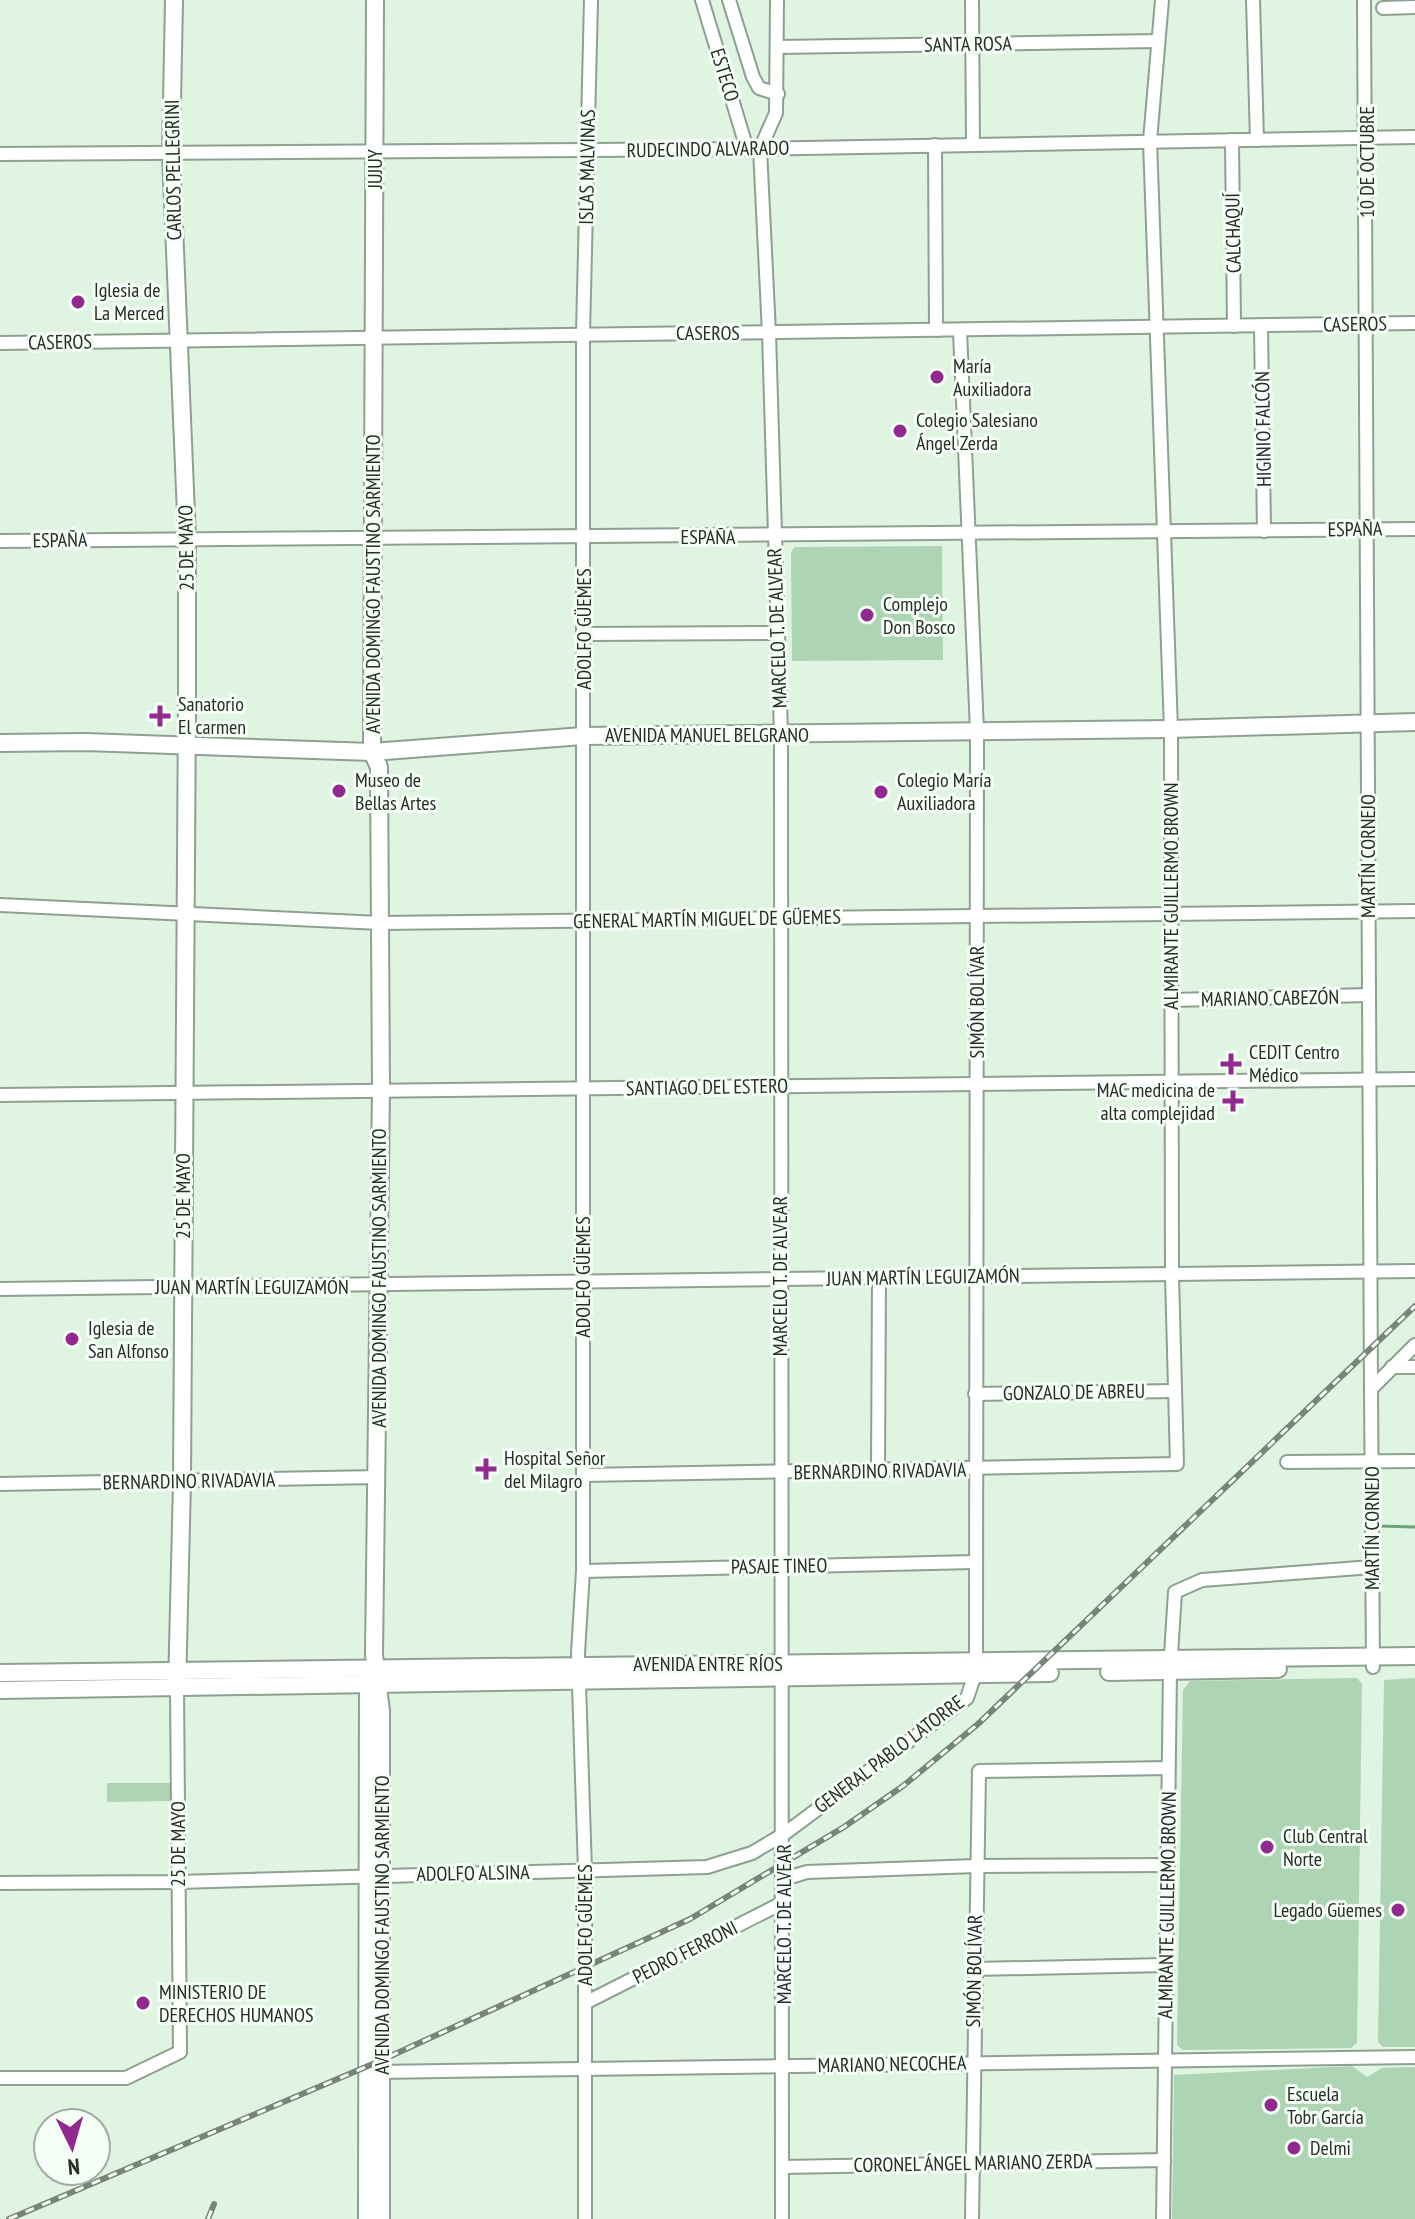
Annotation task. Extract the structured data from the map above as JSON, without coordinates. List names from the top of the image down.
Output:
{
  "streets": {
    "main road": [
      "JUJUY",
      "CARLOS PELLEGRINI",
      "25 DE MAYO",
      "AVENIDA DOMINGO FAUSTINO SARMIENTO",
      "AVENIDA MANUEL BELGRANO",
      "AVENIDA ENTRE RÍOS"
    ],
    "street": [
      "SANTA ROSA",
      "ESTECO",
      "RUDECINDO ALVARADO",
      "10 DE OCTUBRE",
      "ISLAS MALVINAS",
      "CALCHAQUÍ",
      "CASEROS",
      "HIGINIO FALCÓN",
      "ESPAÑA",
      "MARCELO T. DE ALVEAR",
      "ADOLFO GÜEMES",
      "MARTÍN CORNEJO",
      "ALMIRANTE GUILLERMO BROWN",
      "GENERAL MARTÍN MIGUEL DE GÜEMES",
      "MARIANO CABEZÓN",
      "SIMÓN BOLÍVAR",
      "SANTIAGO DEL ESTERO",
      "JUAN MARTÍN LEGUIZAMÓN",
      "GONZALO DE ABREU",
      "BERNARDINO RIVADAVIA",
      "PASAJE TINEO",
      "GENERAL PABLO LATORRE",
      "ADOLFO ALSINA",
      "PEDRO FERRONI",
      "MARIANO NECOCHEA",
      "CORONEL ÁNGEL MARIANO ZERDA"
    ]
  },
  "crossings": [
    ["SANTA ROSA", "ALMIRANTE GUILLERMO BROWN"],
    ["ESTECO", "RUDECINDO ALVARADO"],
    ["ESTECO", "MARCELO T. DE ALVEAR"],
    ["RUDECINDO ALVARADO", "10 DE OCTUBRE"],
    ["RUDECINDO ALVARADO", "ISLAS MALVINAS"],
    ["RUDECINDO ALVARADO", "JUJUY"],
    ["RUDECINDO ALVARADO", "CARLOS PELLEGRINI"],
    ["RUDECINDO ALVARADO", "CALCHAQUÍ"],
    ["RUDECINDO ALVARADO", "MARCELO T. DE ALVEAR"],
    ["RUDECINDO ALVARADO", "ALMIRANTE GUILLERMO BROWN"],
    ["10 DE OCTUBRE", "CASEROS"],
    ["10 DE OCTUBRE", "MARTÍN CORNEJO"],
    ["ISLAS MALVINAS", "CASEROS"],
    ["ISLAS MALVINAS", "ADOLFO GÜEMES"],
    ["JUJUY", "CASEROS"],
    ["JUJUY", "AVENIDA DOMINGO FAUSTINO SARMIENTO"],
    ["CARLOS PELLEGRINI", "CASEROS"],
    ["CARLOS PELLEGRINI", "25 DE MAYO"],
    ["CALCHAQUÍ", "CASEROS"],
    ["CASEROS", "HIGINIO FALCÓN"],
    ["CASEROS", "25 DE MAYO"],
    ["CASEROS", "AVENIDA DOMINGO FAUSTINO SARMIENTO"],
    ["CASEROS", "MARCELO T. DE ALVEAR"],
    ["CASEROS", "ADOLFO GÜEMES"],
    ["CASEROS", "MARTÍN CORNEJO"],
    ["CASEROS", "ALMIRANTE GUILLERMO BROWN"],
    ["CASEROS", "SIMÓN BOLÍVAR"],
    ["HIGINIO FALCÓN", "ESPAÑA"],
    ["ESPAÑA", "25 DE MAYO"],
    ["ESPAÑA", "AVENIDA DOMINGO FAUSTINO SARMIENTO"],
    ["ESPAÑA", "MARCELO T. DE ALVEAR"],
    ["ESPAÑA", "ADOLFO GÜEMES"],
    ["ESPAÑA", "MARTÍN CORNEJO"],
    ["ESPAÑA", "ALMIRANTE GUILLERMO BROWN"],
    ["ESPAÑA", "SIMÓN BOLÍVAR"],
    ["25 DE MAYO", "AVENIDA MANUEL BELGRANO"],
    ["25 DE MAYO", "GENERAL MARTÍN MIGUEL DE GÜEMES"],
    ["25 DE MAYO", "SANTIAGO DEL ESTERO"],
    ["25 DE MAYO", "JUAN MARTÍN LEGUIZAMÓN"],
    ["25 DE MAYO", "BERNARDINO RIVADAVIA"],
    ["25 DE MAYO", "AVENIDA ENTRE RÍOS"],
    ["25 DE MAYO", "ADOLFO ALSINA"],
    ["AVENIDA DOMINGO FAUSTINO SARMIENTO", "AVENIDA MANUEL BELGRANO"],
    ["AVENIDA DOMINGO FAUSTINO SARMIENTO", "GENERAL MARTÍN MIGUEL DE GÜEMES"],
    ["AVENIDA DOMINGO FAUSTINO SARMIENTO", "SANTIAGO DEL ESTERO"],
    ["AVENIDA DOMINGO FAUSTINO SARMIENTO", "JUAN MARTÍN LEGUIZAMÓN"],
    ["AVENIDA DOMINGO FAUSTINO SARMIENTO", "BERNARDINO RIVADAVIA"],
    ["AVENIDA DOMINGO FAUSTINO SARMIENTO", "AVENIDA ENTRE RÍOS"],
    ["AVENIDA DOMINGO FAUSTINO SARMIENTO", "ADOLFO ALSINA"],
    ["AVENIDA DOMINGO FAUSTINO SARMIENTO", "MARIANO NECOCHEA"],
    ["MARCELO T. DE ALVEAR", "AVENIDA MANUEL BELGRANO"],
    ["MARCELO T. DE ALVEAR", "GENERAL MARTÍN MIGUEL DE GÜEMES"],
    ["MARCELO T. DE ALVEAR", "SANTIAGO DEL ESTERO"],
    ["MARCELO T. DE ALVEAR", "JUAN MARTÍN LEGUIZAMÓN"],
    ["MARCELO T. DE ALVEAR", "BERNARDINO RIVADAVIA"],
    ["MARCELO T. DE ALVEAR", "PASAJE TINEO"],
    ["MARCELO T. DE ALVEAR", "AVENIDA ENTRE RÍOS"],
    ["MARCELO T. DE ALVEAR", "GENERAL PABLO LATORRE"],
    ["MARCELO T. DE ALVEAR", "PEDRO FERRONI"],
    ["MARCELO T. DE ALVEAR", "MARIANO NECOCHEA"],
    ["MARCELO T. DE ALVEAR", "CORONEL ÁNGEL MARIANO ZERDA"],
    ["ADOLFO GÜEMES", "AVENIDA MANUEL BELGRANO"],
    ["ADOLFO GÜEMES", "GENERAL MARTÍN MIGUEL DE GÜEMES"],
    ["ADOLFO GÜEMES", "SANTIAGO DEL ESTERO"],
    ["ADOLFO GÜEMES", "JUAN MARTÍN LEGUIZAMÓN"],
    ["ADOLFO GÜEMES", "BERNARDINO RIVADAVIA"],
    ["ADOLFO GÜEMES", "PASAJE TINEO"],
    ["ADOLFO GÜEMES", "AVENIDA ENTRE RÍOS"],
    ["ADOLFO GÜEMES", "ADOLFO ALSINA"],
    ["ADOLFO GÜEMES", "PEDRO FERRONI"],
    ["ADOLFO GÜEMES", "MARIANO NECOCHEA"],
    ["AVENIDA MANUEL BELGRANO", "MARTÍN CORNEJO"],
    ["AVENIDA MANUEL BELGRANO", "ALMIRANTE GUILLERMO BROWN"],
    ["AVENIDA MANUEL BELGRANO", "SIMÓN BOLÍVAR"],
    ["MARTÍN CORNEJO", "ALMIRANTE GUILLERMO BROWN"],
    ["MARTÍN CORNEJO", "GENERAL MARTÍN MIGUEL DE GÜEMES"],
    ["MARTÍN CORNEJO", "MARIANO CABEZÓN"],
    ["MARTÍN CORNEJO", "SANTIAGO DEL ESTERO"],
    ["MARTÍN CORNEJO", "JUAN MARTÍN LEGUIZAMÓN"],
    ["MARTÍN CORNEJO", "AVENIDA ENTRE RÍOS"],
    ["ALMIRANTE GUILLERMO BROWN", "GENERAL MARTÍN MIGUEL DE GÜEMES"],
    ["ALMIRANTE GUILLERMO BROWN", "MARIANO CABEZÓN"],
    ["ALMIRANTE GUILLERMO BROWN", "SIMÓN BOLÍVAR"],
    ["ALMIRANTE GUILLERMO BROWN", "SANTIAGO DEL ESTERO"],
    ["ALMIRANTE GUILLERMO BROWN", "JUAN MARTÍN LEGUIZAMÓN"],
    ["ALMIRANTE GUILLERMO BROWN", "GONZALO DE ABREU"],
    ["ALMIRANTE GUILLERMO BROWN", "BERNARDINO RIVADAVIA"],
    ["ALMIRANTE GUILLERMO BROWN", "AVENIDA ENTRE RÍOS"],
    ["ALMIRANTE GUILLERMO BROWN", "MARIANO NECOCHEA"],
    ["ALMIRANTE GUILLERMO BROWN", "CORONEL ÁNGEL MARIANO ZERDA"],
    ["GENERAL MARTÍN MIGUEL DE GÜEMES", "SIMÓN BOLÍVAR"],
    ["SIMÓN BOLÍVAR", "SANTIAGO DEL ESTERO"],
    ["SIMÓN BOLÍVAR", "JUAN MARTÍN LEGUIZAMÓN"],
    ["SIMÓN BOLÍVAR", "GONZALO DE ABREU"],
    ["SIMÓN BOLÍVAR", "BERNARDINO RIVADAVIA"],
    ["SIMÓN BOLÍVAR", "PASAJE TINEO"],
    ["SIMÓN BOLÍVAR", "AVENIDA ENTRE RÍOS"],
    ["SIMÓN BOLÍVAR", "GENERAL PABLO LATORRE"],
    ["SIMÓN BOLÍVAR", "MARIANO NECOCHEA"],
    ["SIMÓN BOLÍVAR", "CORONEL ÁNGEL MARIANO ZERDA"],
    ["AVENIDA ENTRE RÍOS", "GENERAL PABLO LATORRE"],
    ["GENERAL PABLO LATORRE", "ADOLFO ALSINA"]
  ],
  "places": {
    "other": [
      "Iglesia de La Merced",
      "María Auxiliadora",
      "Colegio Salesiano Ángel Zerda",
      "Complejo Don Bosco",
      "Museo de Bellas Artes",
      "Colegio María Auxiliadora",
      "Iglesia de San Alfonso",
      "Club Central Norte",
      "Legado Güemes",
      "MINISTERIO DE DERECHOS HUMANOS",
      "Escuela Tobr García",
      "Delmi"
    ],
    "health": [
      "Sanatorio El carmen",
      "CEDIT Centro Médico",
      "MAC medicina de alta complejidad",
      "Hospital Señor del Milagro"
    ]
  },
  "north": "bottom"
}
